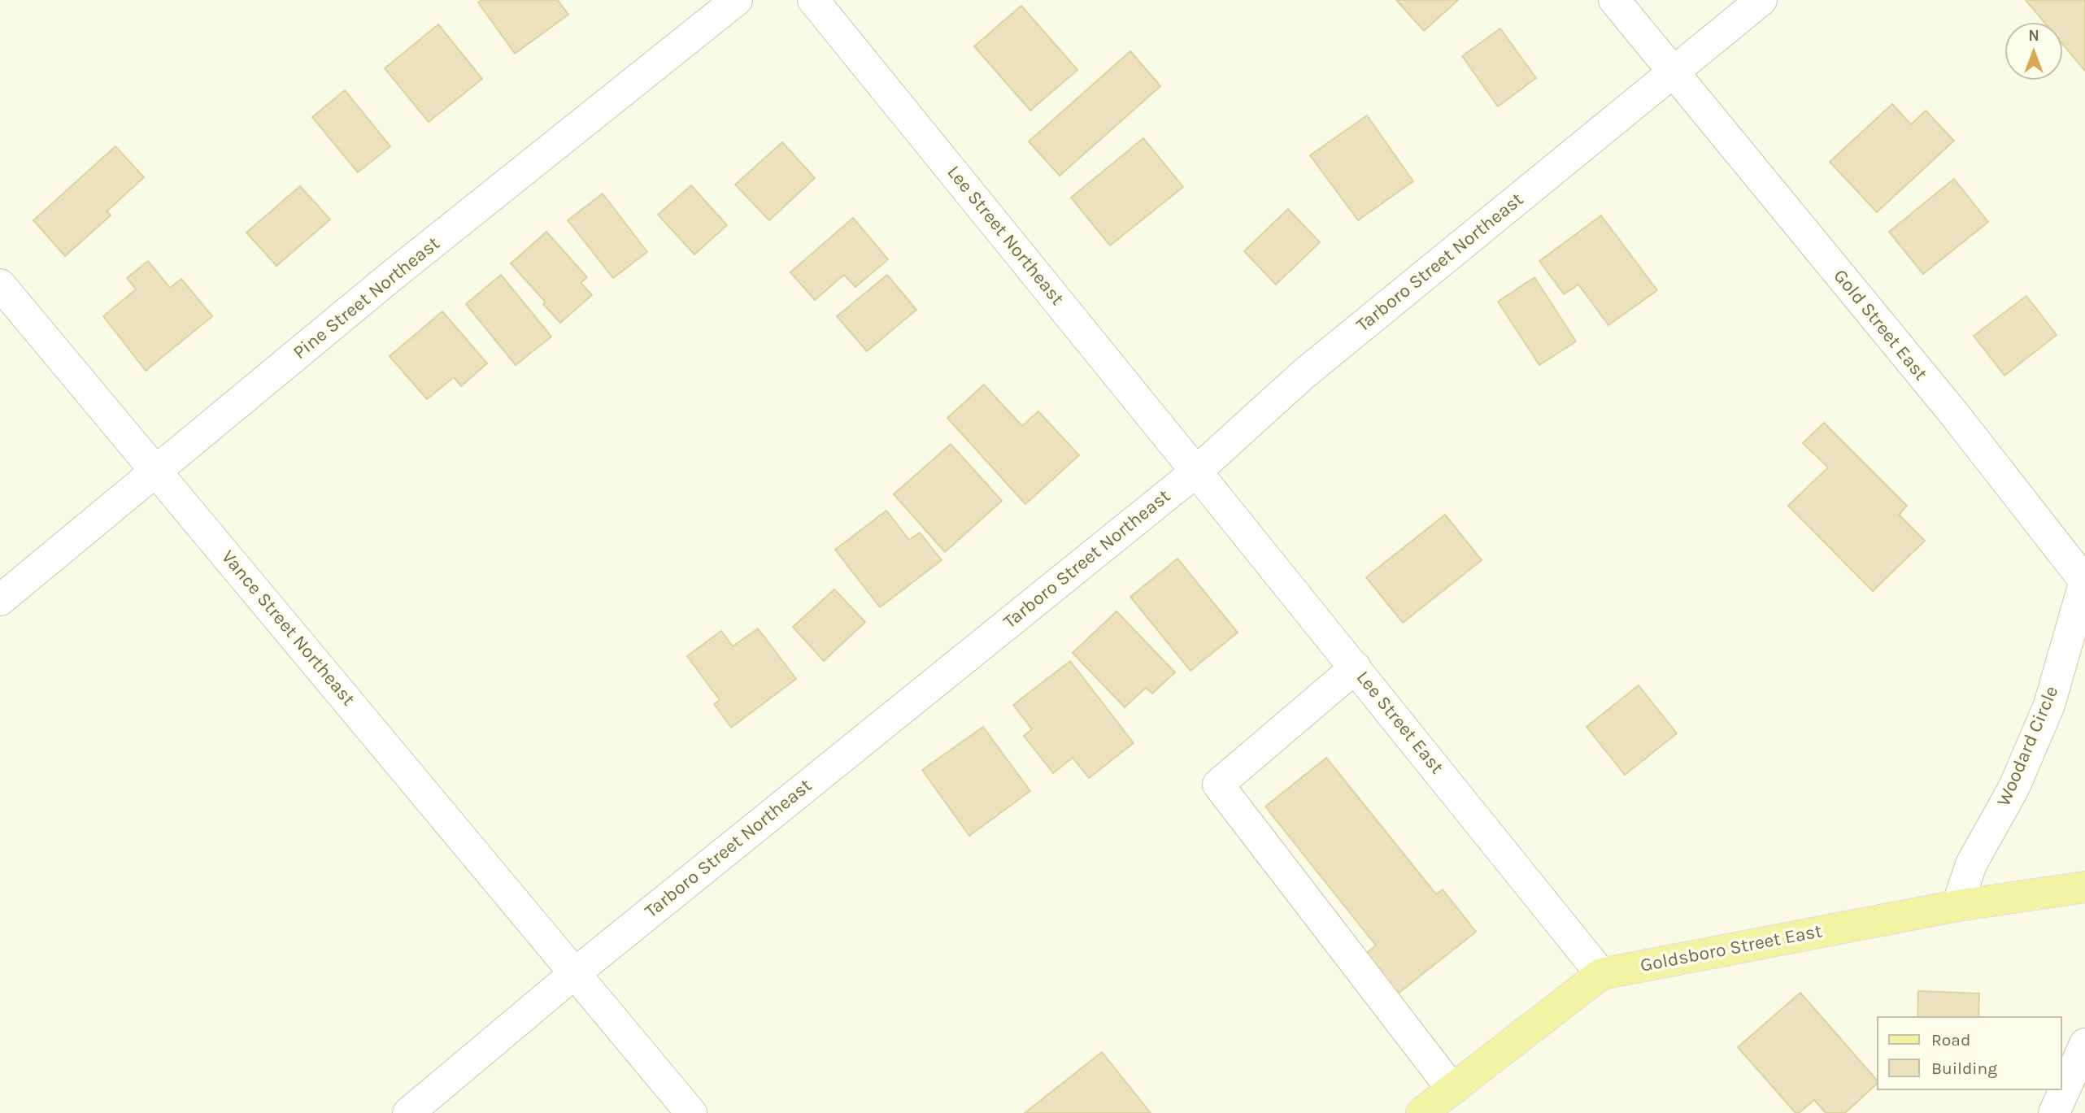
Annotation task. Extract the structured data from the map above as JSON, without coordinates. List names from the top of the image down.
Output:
{
  "streets": {
    "main road": ["Goldsboro Street East"],
    "street": [
      "Lee Street Northeast",
      "Tarboro Street Northeast",
      "Pine Street Northeast",
      "Gold Street East",
      "Vance Street Northeast",
      "Lee Street East",
      "Woodard Circle"
    ]
  },
  "crossings": [
    ["Lee Street Northeast", "Tarboro Street Northeast"],
    ["Lee Street Northeast", "Lee Street East"],
    ["Tarboro Street Northeast", "Gold Street East"],
    ["Tarboro Street Northeast", "Vance Street Northeast"],
    ["Tarboro Street Northeast", "Lee Street East"],
    ["Pine Street Northeast", "Vance Street Northeast"],
    ["Gold Street East", "Woodard Circle"],
    ["Lee Street East", "Goldsboro Street East"],
    ["Woodard Circle", "Goldsboro Street East"]
  ],
  "legend": ["Road", "Building"],
  "north": "top"
}
